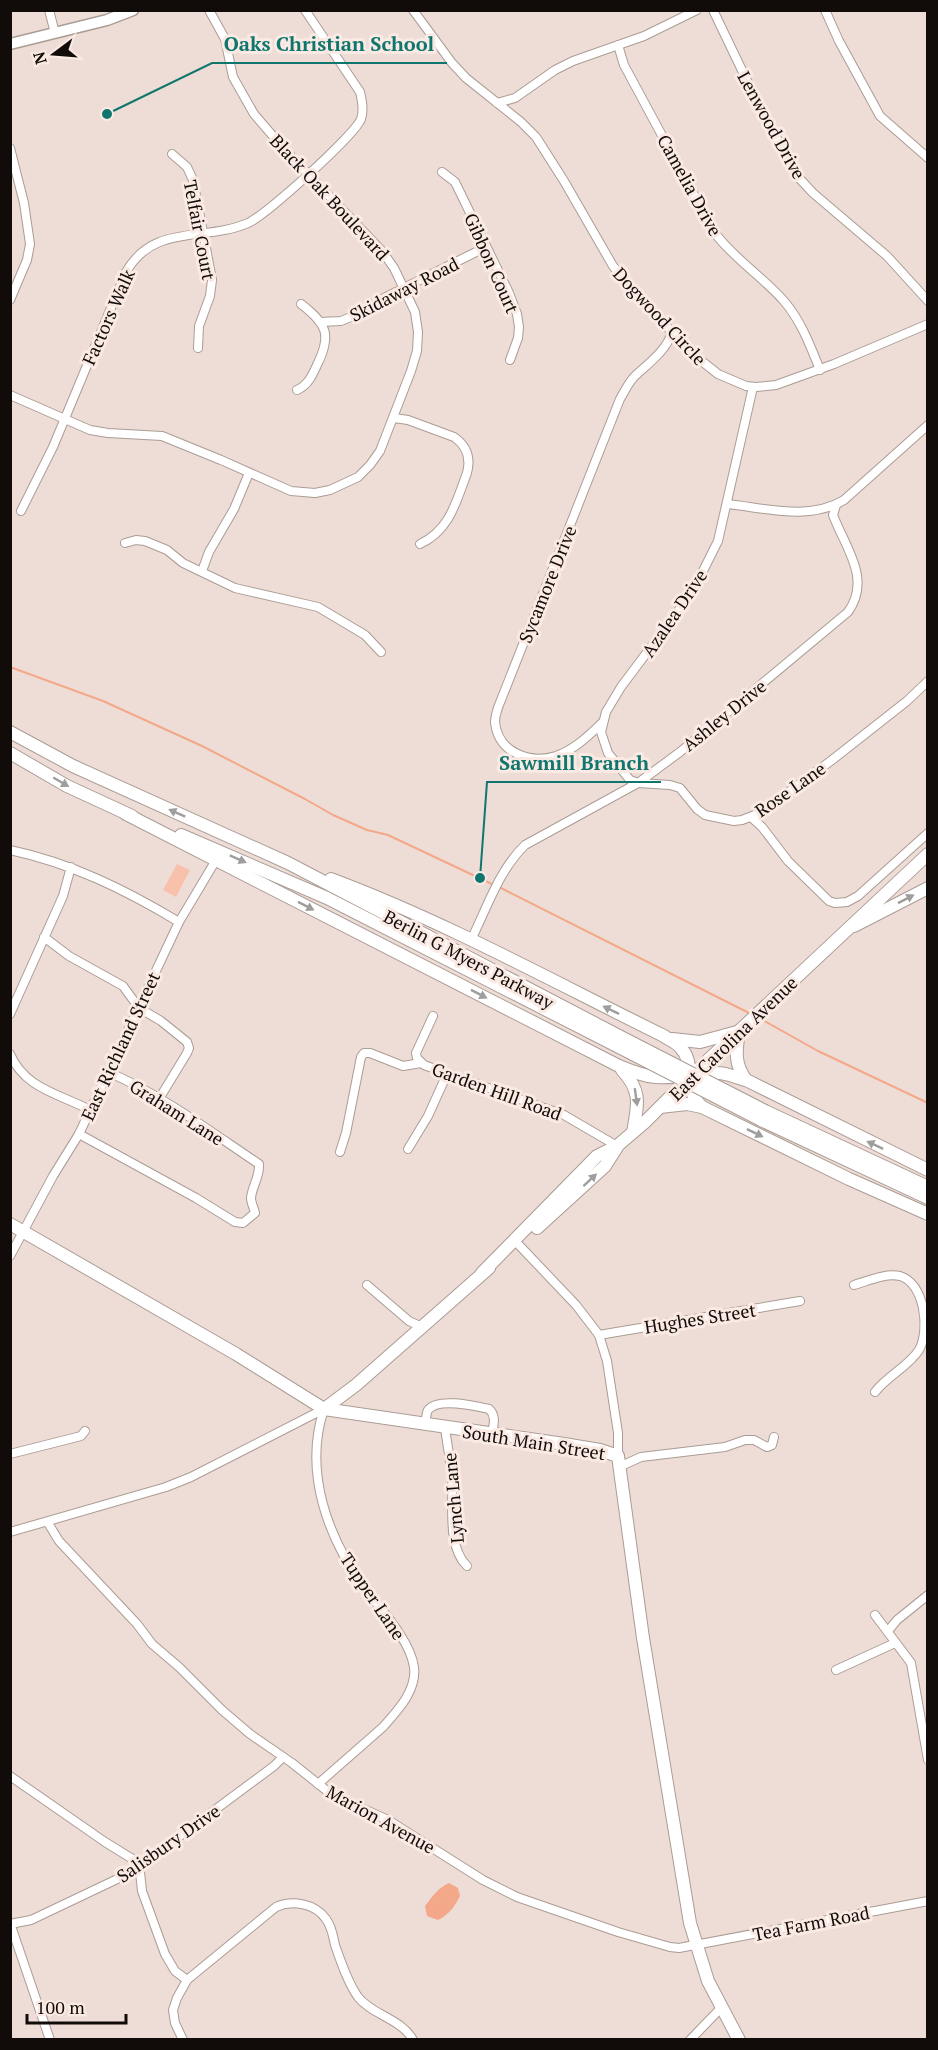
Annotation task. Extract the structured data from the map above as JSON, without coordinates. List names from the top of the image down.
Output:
{
  "streets": {
    "main road": ["Berlin G Myers Parkway", "East Carolina Avenue", "South Main Street"],
    "street": [
      "Lenwood Drive",
      "Camelia Drive",
      "Black Oak Boulevard",
      "Telfair Court",
      "Gibbon Court",
      "Skidaway Road",
      "Dogwood Circle",
      "Factors Walk",
      "Sycamore Drive",
      "Azalea Drive",
      "Ashley Drive",
      "Rose Lane",
      "East Richland Street",
      "Garden Hill Road",
      "Graham Lane",
      "Hughes Street",
      "Lynch Lane",
      "Tupper Lane",
      "Marion Avenue",
      "Salisbury Drive",
      "Tea Farm Road"
    ]
  },
  "crossings": [
    ["Camelia Drive", "Dogwood Circle"],
    ["Black Oak Boulevard", "Skidaway Road"],
    ["Black Oak Boulevard", "Factors Walk"],
    ["Telfair Court", "Factors Walk"],
    ["Gibbon Court", "Skidaway Road"],
    ["Dogwood Circle", "Sycamore Drive"],
    ["Dogwood Circle", "Azalea Drive"],
    ["Sycamore Drive", "Azalea Drive"],
    ["Ashley Drive", "Rose Lane"],
    ["East Carolina Avenue", "Garden Hill Road"],
    ["East Carolina Avenue", "South Main Street"],
    ["East Carolina Avenue", "Tupper Lane"],
    ["East Richland Street", "Graham Lane"],
    ["East Richland Street", "South Main Street"],
    ["South Main Street", "Lynch Lane"],
    ["South Main Street", "Tupper Lane"],
    ["South Main Street", "Marion Avenue"],
    ["South Main Street", "Tea Farm Road"],
    ["Tupper Lane", "Marion Avenue"],
    ["Marion Avenue", "Salisbury Drive"],
    ["Marion Avenue", "Tea Farm Road"]
  ],
  "places": ["Oaks Christian School", "Sawmill Branch"],
  "scale_bar": "100 m",
  "north": "left"
}
